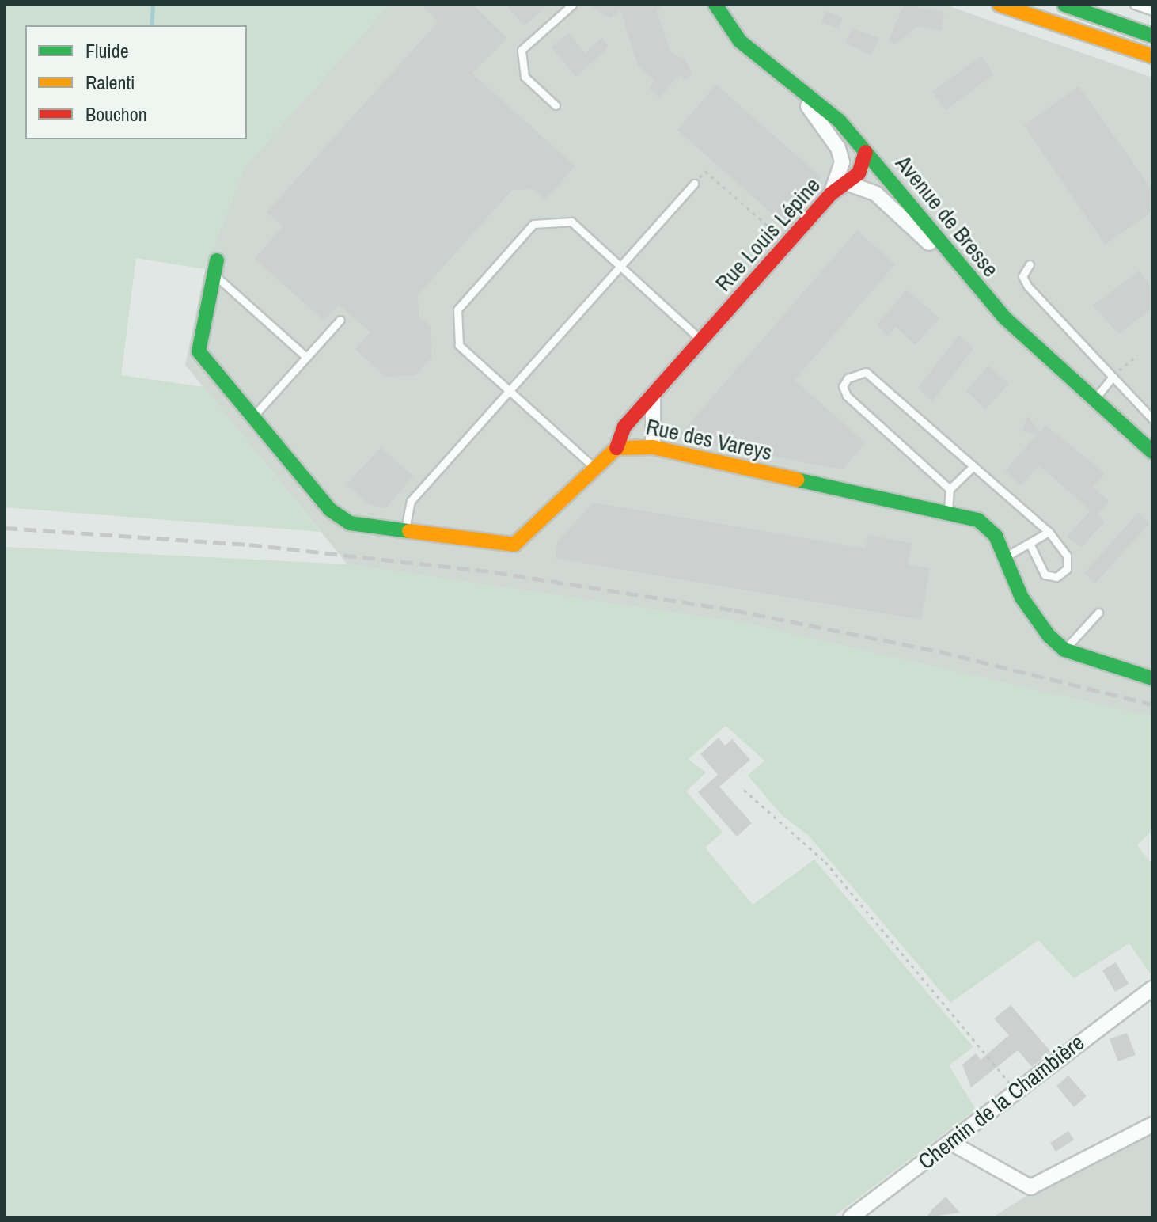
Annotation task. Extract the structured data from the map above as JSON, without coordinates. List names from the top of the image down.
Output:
{
  "streets": {
    "street": [
      "Avenue de Bresse",
      "Rue Louis Lépine",
      "Rue des Vareys",
      "Chemin de la Chambière"
    ]
  },
  "crossings": [
    ["Avenue de Bresse", "Rue Louis Lépine"],
    ["Rue Louis Lépine", "Rue des Vareys"]
  ],
  "legend": ["Fluide", "Ralenti", "Bouchon"]
}
